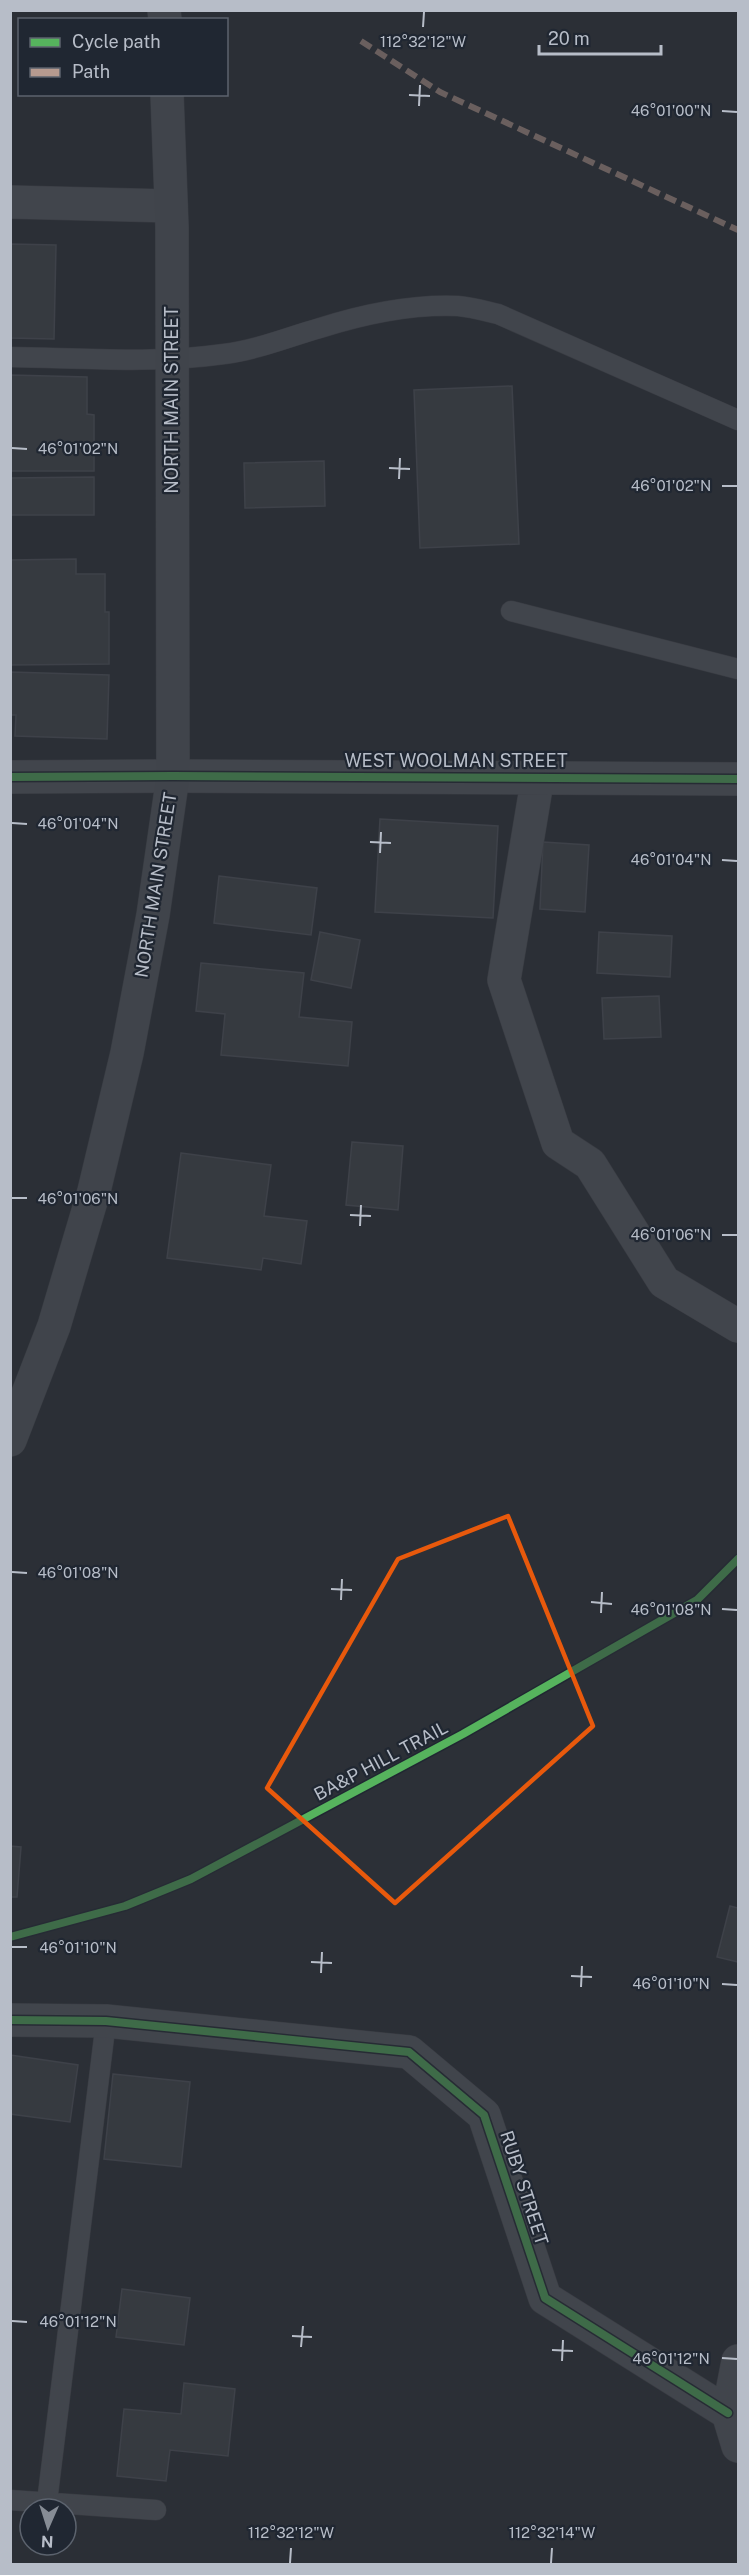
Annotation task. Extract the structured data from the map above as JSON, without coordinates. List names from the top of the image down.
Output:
{
  "streets": {
    "main road": ["NORTH MAIN STREET"],
    "street": ["WEST WOOLMAN STREET", "RUBY STREET"],
    "cycle path": ["BA&P HILL TRAIL"]
  },
  "crossings": [
    ["NORTH MAIN STREET", "WEST WOOLMAN STREET"]
  ],
  "legend": ["Cycle path", "Path"],
  "scale_bar": "20 m",
  "north": "bottom",
  "coordinates": [
    "112°32'12\"W",
    "46°01'00\"N",
    "46°01'02\"N",
    "46°01'04\"N",
    "46°01'06\"N",
    "46°01'08\"N",
    "46°01'10\"N",
    "46°01'12\"N",
    "112°32'14\"W"
  ]
}
